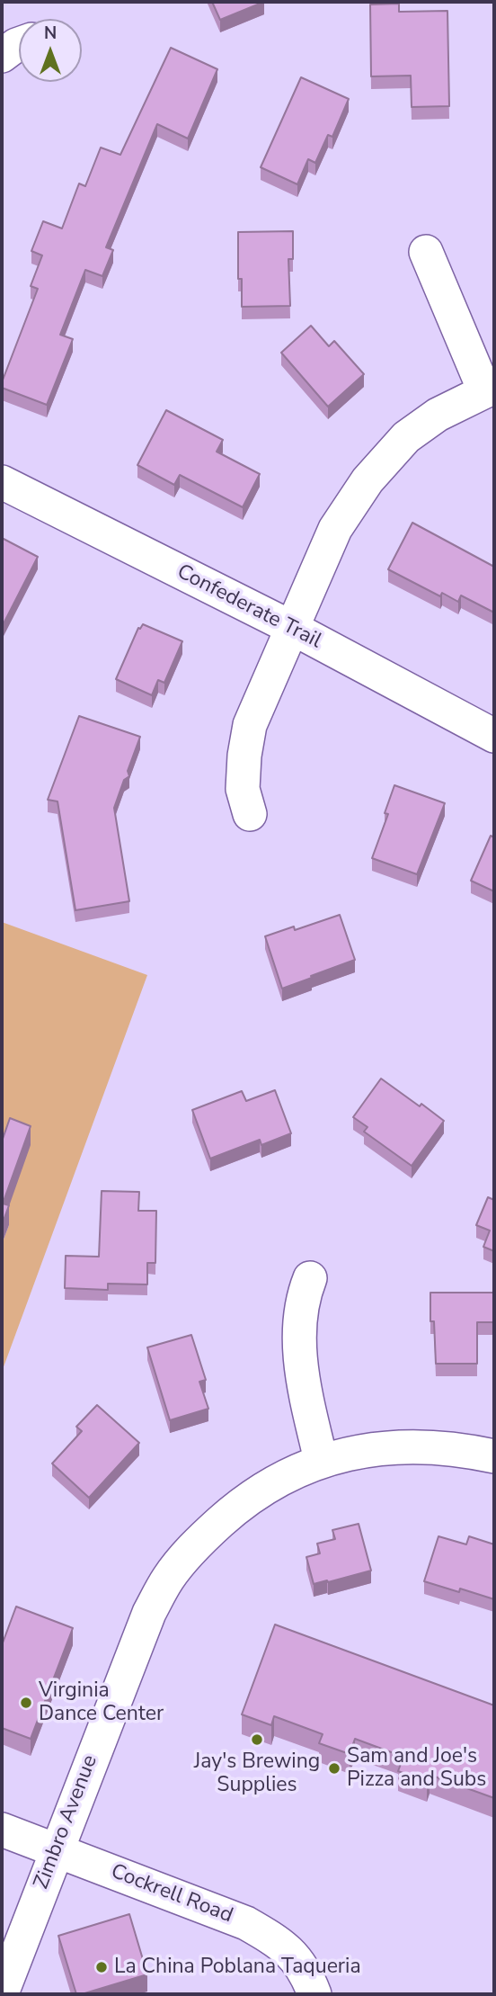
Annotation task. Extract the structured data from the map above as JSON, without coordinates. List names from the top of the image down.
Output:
{
  "streets": {
    "street": ["Confederate Trail", "Zimbro Avenue", "Cockrell Road"]
  },
  "crossings": [
    ["Zimbro Avenue", "Cockrell Road"]
  ],
  "places": [
    "Virginia Dance Center",
    "Jay's Brewing Supplies",
    "Sam and Joe's Pizza and Subs",
    "La China Poblana Taqueria"
  ],
  "north": "top"
}
